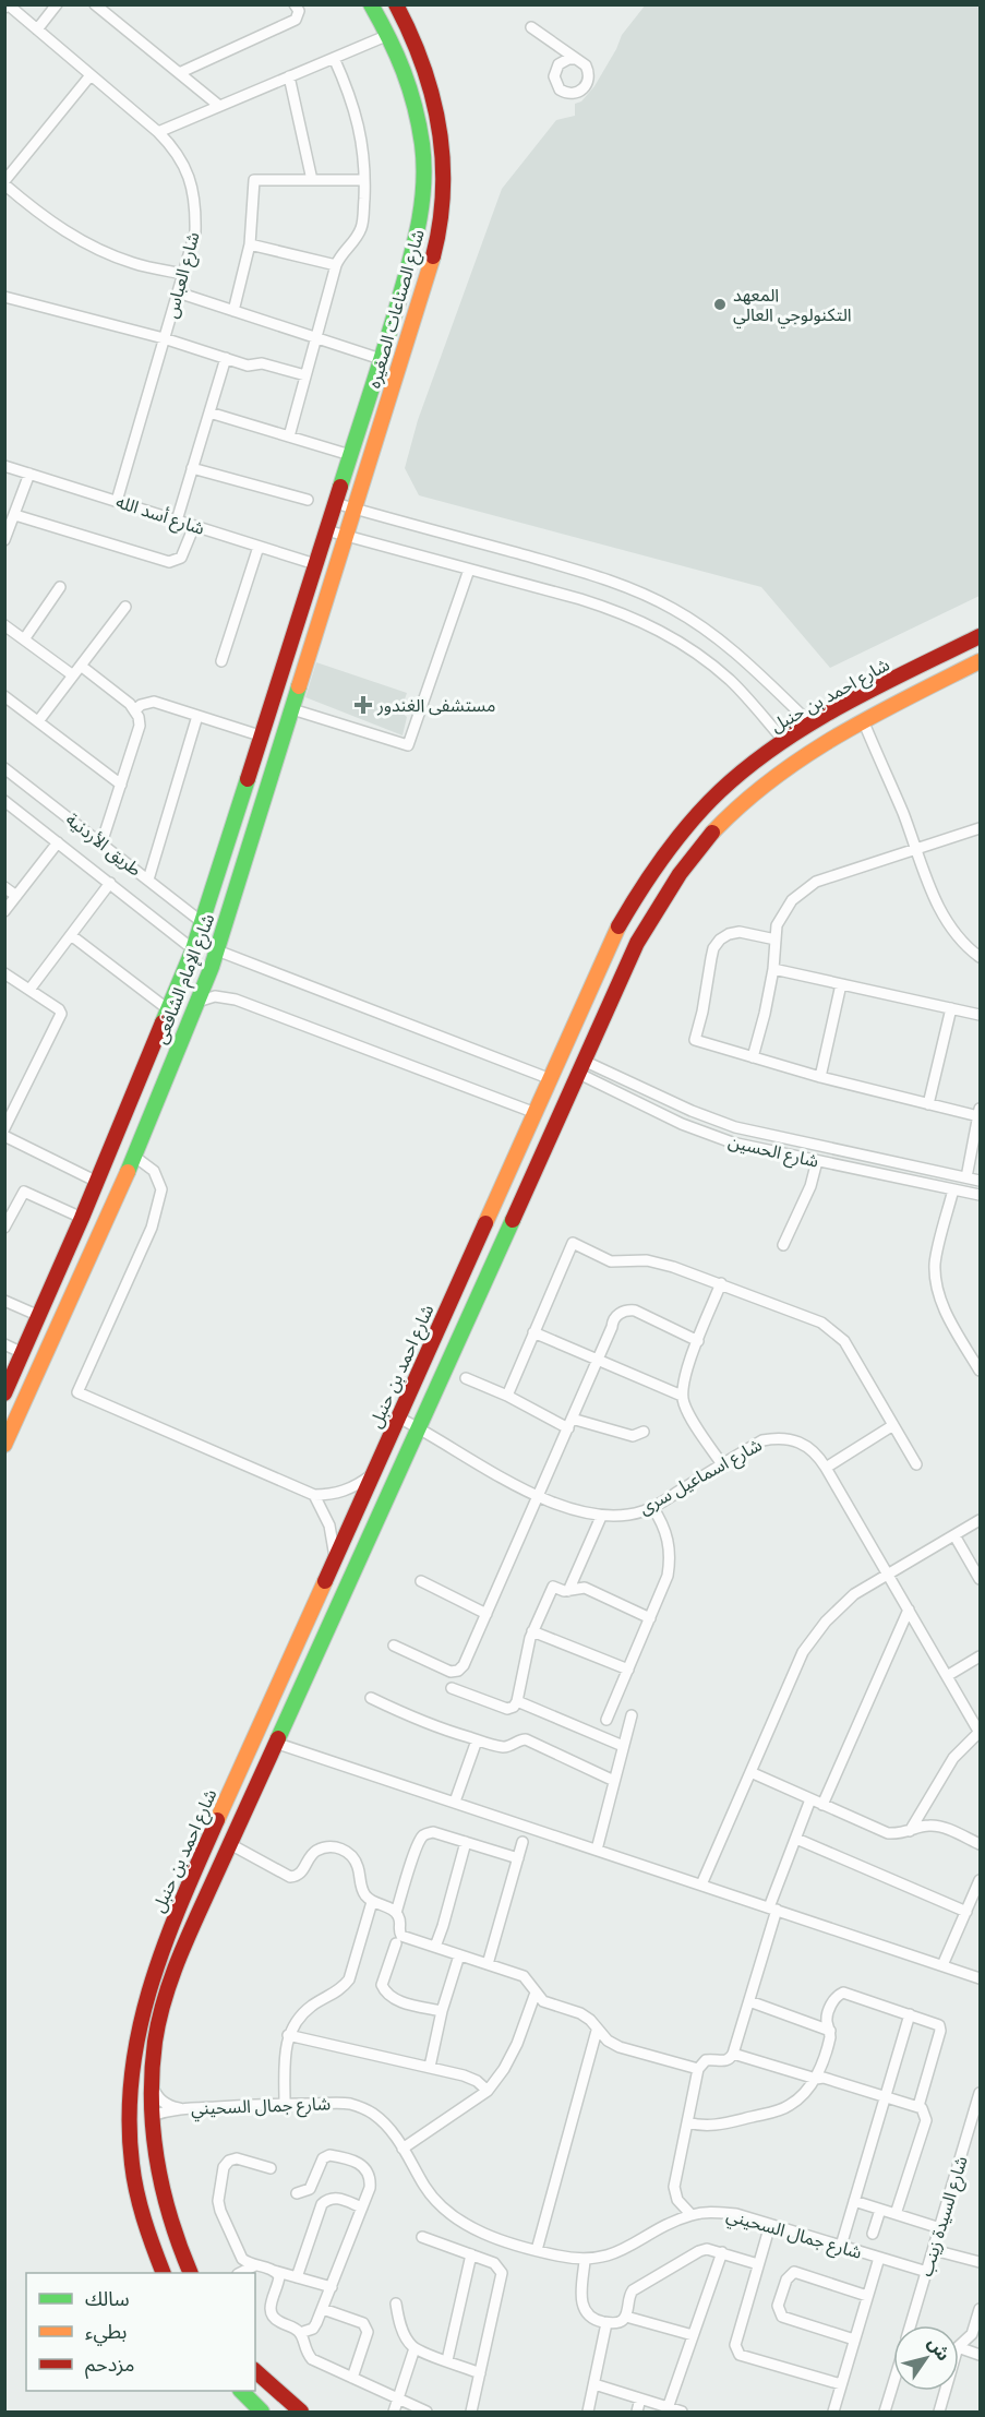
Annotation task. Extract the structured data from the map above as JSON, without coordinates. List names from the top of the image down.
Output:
{
  "streets": {
    "street": [
      "شارع العباس",
      "شارع الصناعات الصغيره",
      "شارع أسد الله",
      "شارع احمد بن حنبل",
      "طريق الأردنية",
      "شارع الإمام الشافعى",
      "شارع الحسين",
      "شارع اسماعيل سرى",
      "شارع جمال السحيني",
      "شارع السيدة زينب"
    ]
  },
  "crossings": [
    ["شارع العباس", "شارع أسد الله"],
    ["شارع الصناعات الصغيره", "شارع الإمام الشافعى"],
    ["شارع أسد الله", "شارع الإمام الشافعى"],
    ["شارع احمد بن حنبل", "شارع اسماعيل سرى"],
    ["طريق الأردنية", "شارع الإمام الشافعى"],
    ["شارع جمال السحيني", "شارع السيدة زينب"]
  ],
  "places": {
    "other": ["المعهد التكنولوجي العالي"],
    "health": ["مستشفى الغندور"]
  },
  "legend": ["سالك", "بطيء", "مزدحم"],
  "north": "top right"
}
